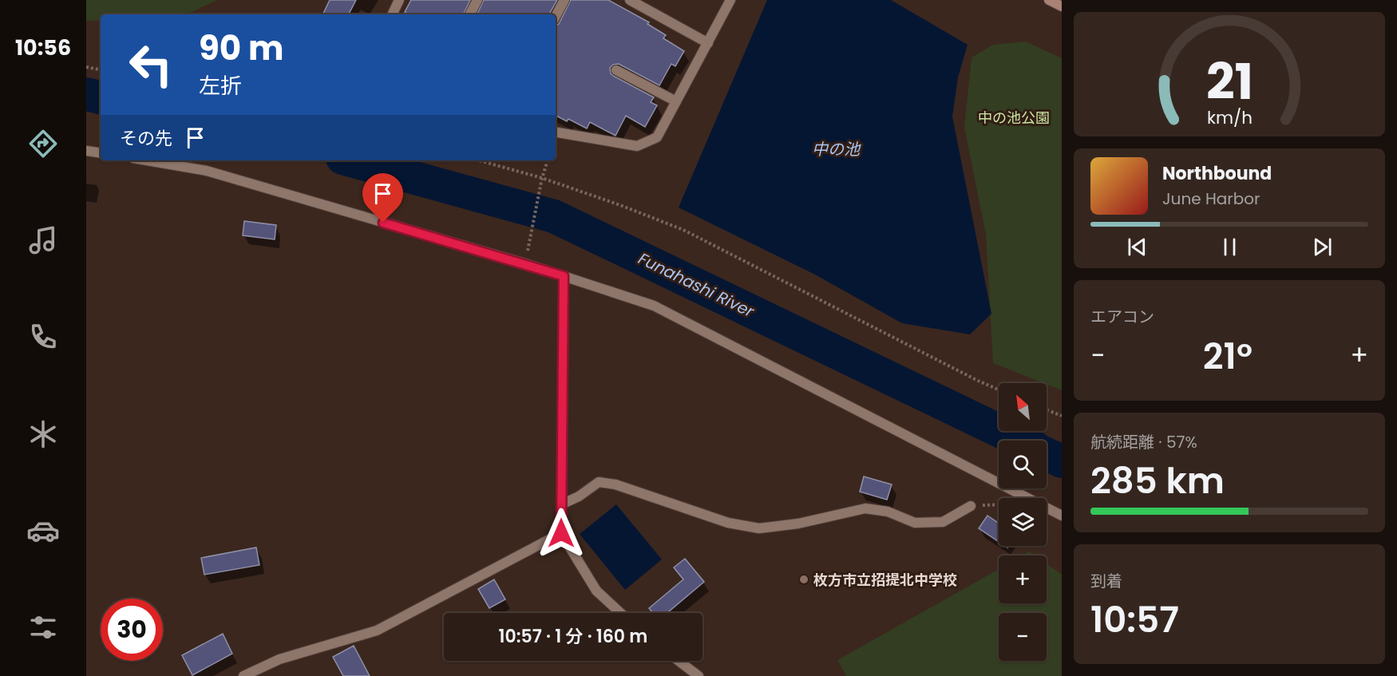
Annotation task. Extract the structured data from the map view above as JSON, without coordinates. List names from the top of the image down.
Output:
{
  "water": ["中の池", "Funahashi River"],
  "parks": ["中の池公園"],
  "places": ["枚方市立招提北中学校"],
  "north": "top left",
  "page": {
    "tabs": "10:56",
    "turn": ["90 m", "左折"],
    "then": "その先",
    "song": ["Northbound", "June Harbor"],
    "tile": [
      "エアコン",
      ["航続距離 · 57%", "285 km"],
      ["到着", "10:57"]
    ],
    "heat": ["−", "21°", "+"],
    "map_buttons": ["+", "−"],
    "limit": "30",
    "trip": "10:57 · 1 分 · 160 m",
    "gauge": ["21", "km/h"]
  }
}
